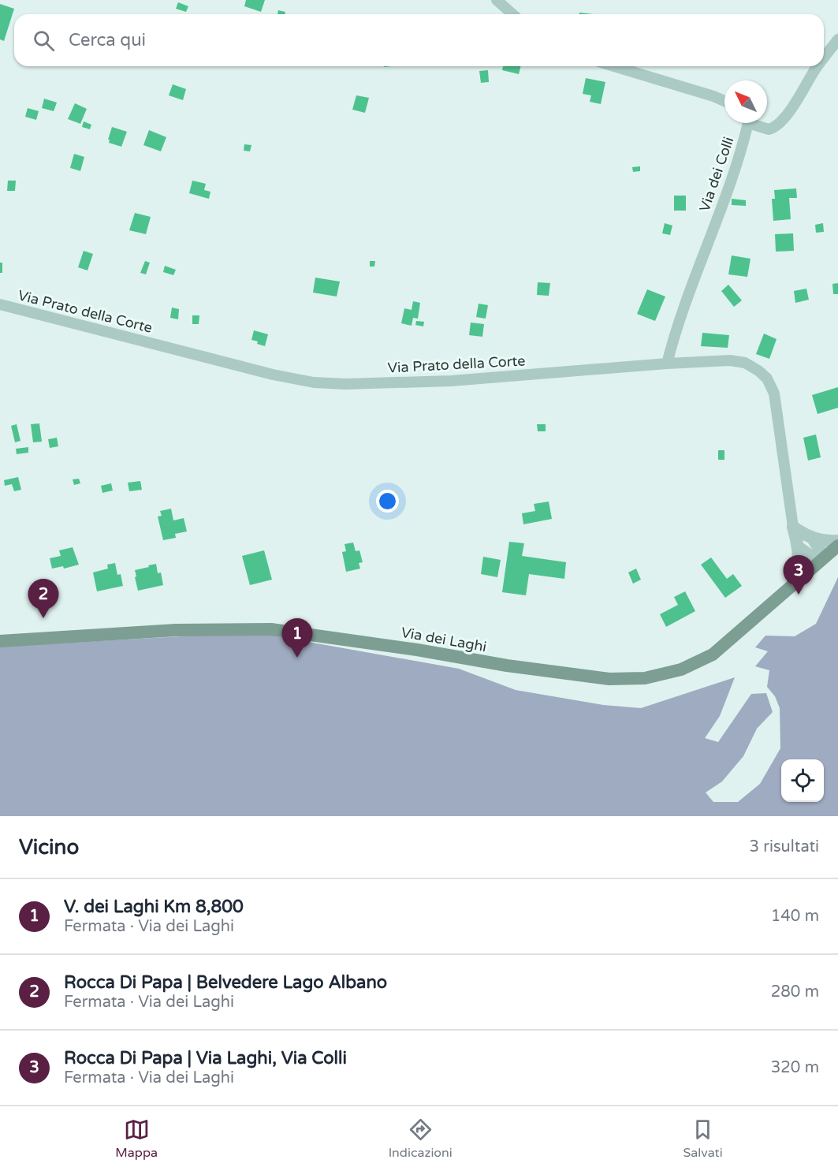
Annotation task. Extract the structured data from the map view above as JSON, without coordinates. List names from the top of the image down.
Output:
{
  "streets": {
    "main road": ["Via dei Laghi"],
    "street": ["Via dei Colli", "Via Prato della Corte"]
  },
  "crossings": [
    ["Via dei Colli", "Via Prato della Corte"]
  ],
  "north": "top left",
  "page": {
    "search": "Cerca qui",
    "pins": ["3", "2", "1"],
    "heading": ["Vicino", "3 risultati"],
    "list": [
      {
        "mark": "1",
        "name": "V. dei Laghi Km 8,800",
        "note": "Fermata · Via dei Laghi",
        "value": "140 m"
      },
      {
        "mark": "2",
        "name": "Rocca Di Papa | Belvedere Lago Albano",
        "note": "Fermata · Via dei Laghi",
        "value": "280 m"
      },
      {
        "mark": "3",
        "name": "Rocca Di Papa | Via Laghi, Via Colli",
        "note": "Fermata · Via dei Laghi",
        "value": "320 m"
      }
    ],
    "nav": ["Mappa", "Indicazioni", "Salvati"]
  }
}
